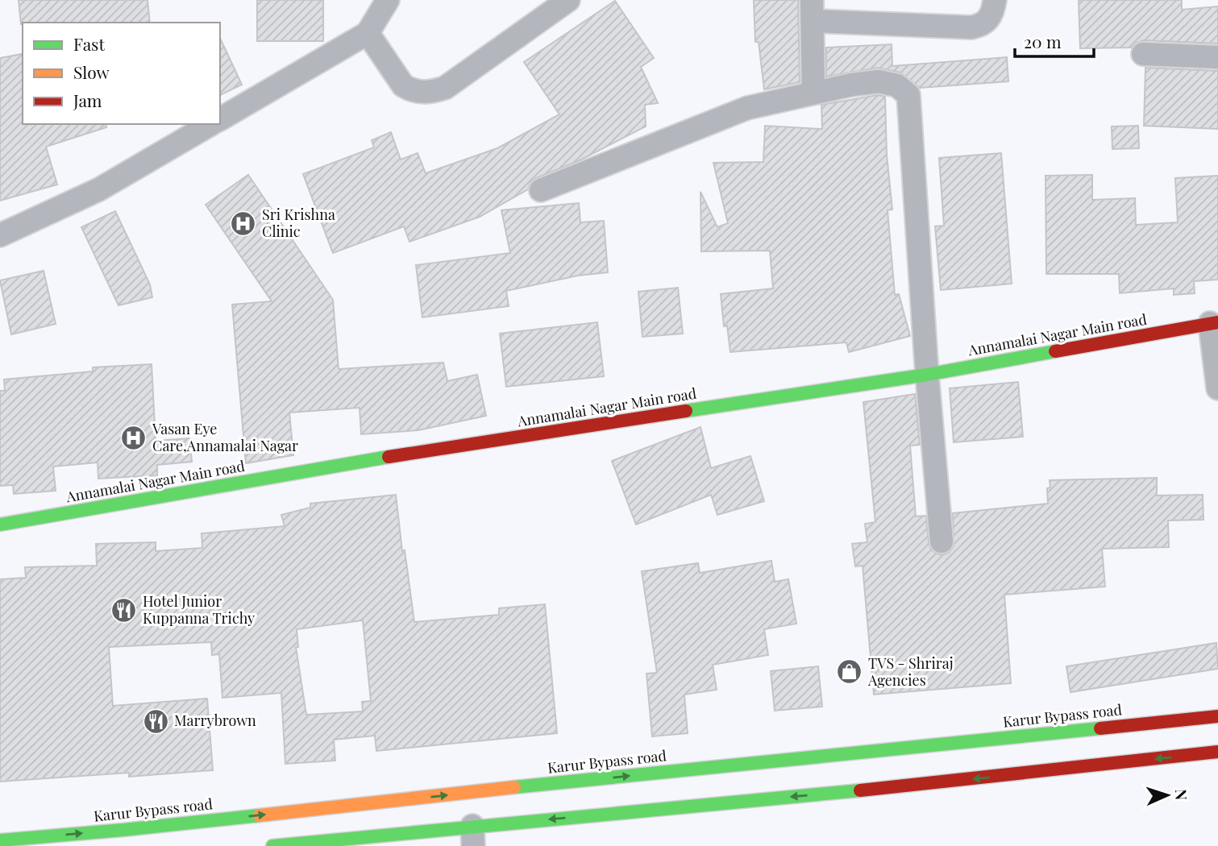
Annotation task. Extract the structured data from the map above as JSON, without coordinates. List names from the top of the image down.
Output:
{
  "streets": {
    "main road": ["Annamalai Nagar Main road", "Karur Bypass road"]
  },
  "places": {
    "hospital": ["Sri Krishna Clinic", "Vasan Eye Care,Annamalai Nagar"],
    "restaurant": ["Hotel Junior Kuppanna Trichy", "Marrybrown"],
    "shop": ["TVS - Shriraj Agencies"]
  },
  "legend": ["Fast", "Slow", "Jam"],
  "scale_bar": "20 m",
  "north": "right"
}
